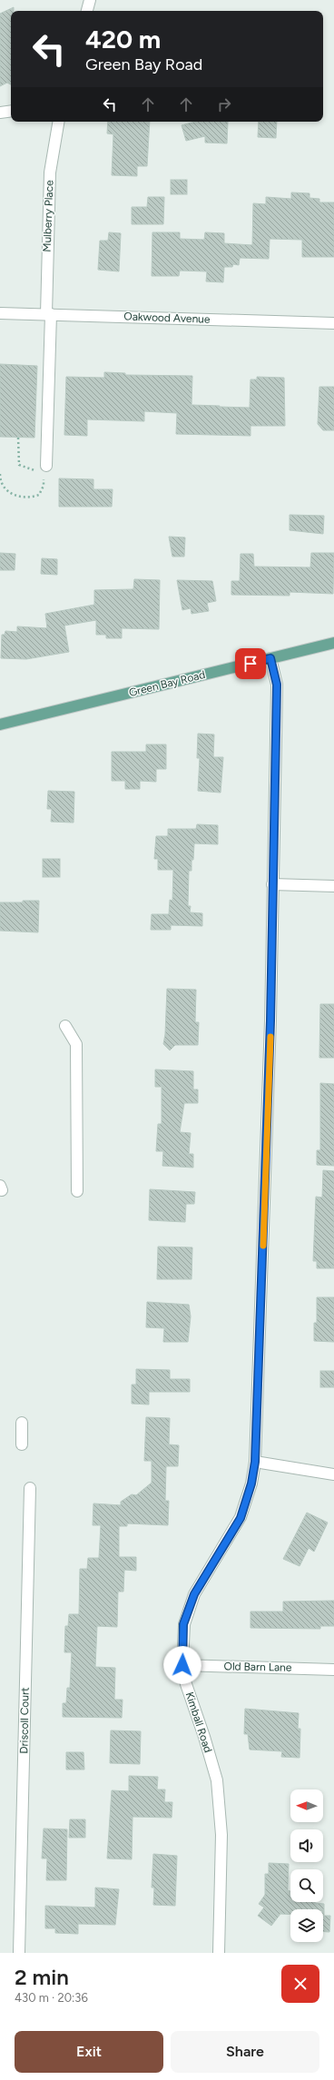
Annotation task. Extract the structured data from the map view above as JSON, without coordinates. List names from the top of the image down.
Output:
{
  "streets": {
    "main road": ["Green Bay Road"],
    "street": [
      "Mulberry Place",
      "Oakwood Avenue",
      "Old Barn Lane",
      "Driscoll Court",
      "Kimball Road"
    ]
  },
  "crossings": [
    ["Mulberry Place", "Oakwood Avenue"],
    ["Green Bay Road", "Kimball Road"],
    ["Old Barn Lane", "Kimball Road"]
  ],
  "north": "left",
  "page": {
    "turn": ["420 m", "Green Bay Road"],
    "heading": ["2 min", "430 m · 20:36"],
    "buttons": ["Exit", "Share"]
  }
}
